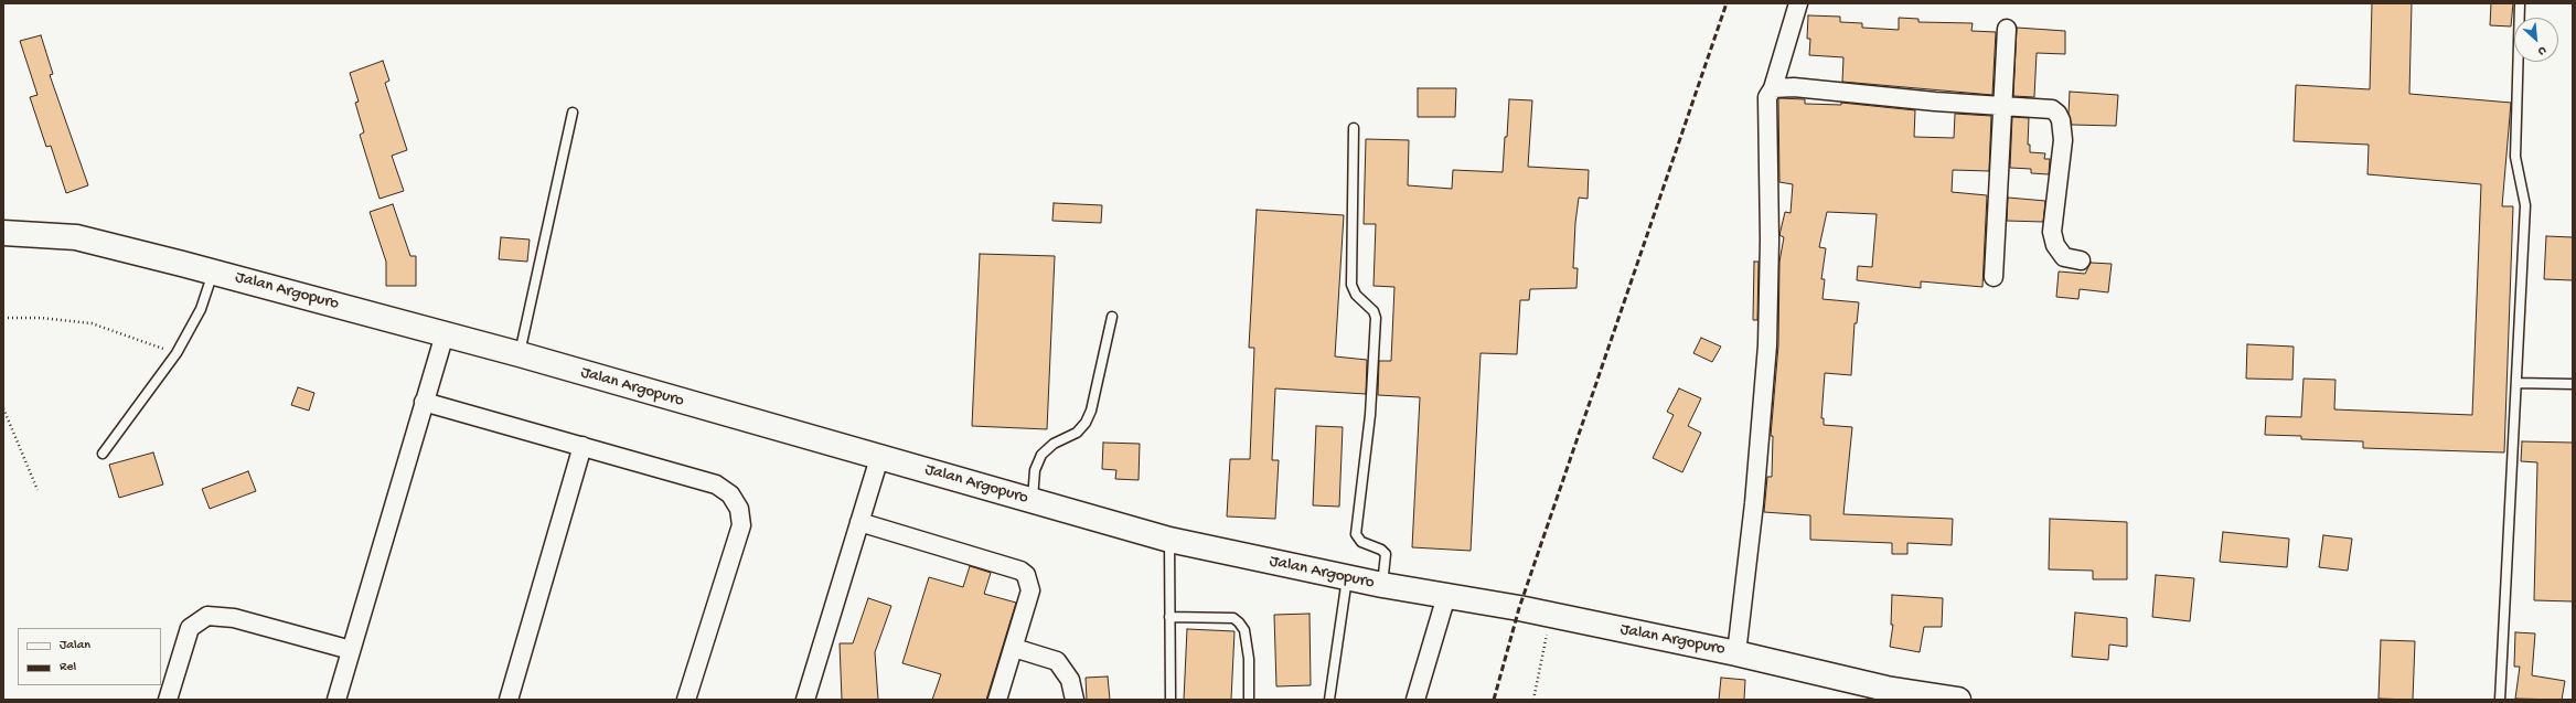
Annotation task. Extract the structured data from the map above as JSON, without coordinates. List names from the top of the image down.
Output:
{
  "streets": {
    "highway": ["Jalan Argopuro"]
  },
  "legend": ["Jalan", "Rel"],
  "north": "bottom right"
}
